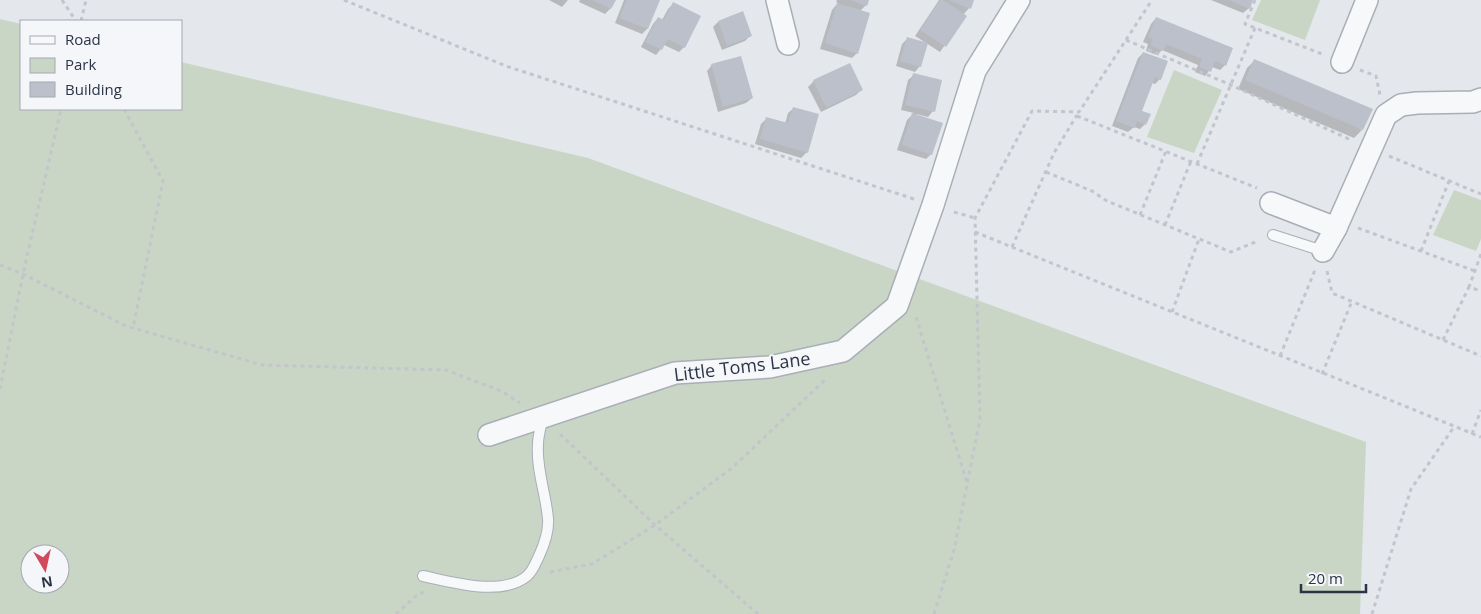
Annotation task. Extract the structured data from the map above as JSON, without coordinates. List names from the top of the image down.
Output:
{
  "streets": {
    "street": ["Little Toms Lane"]
  },
  "legend": ["Road", "Park", "Building"],
  "scale_bar": "20 m",
  "north": "bottom"
}
